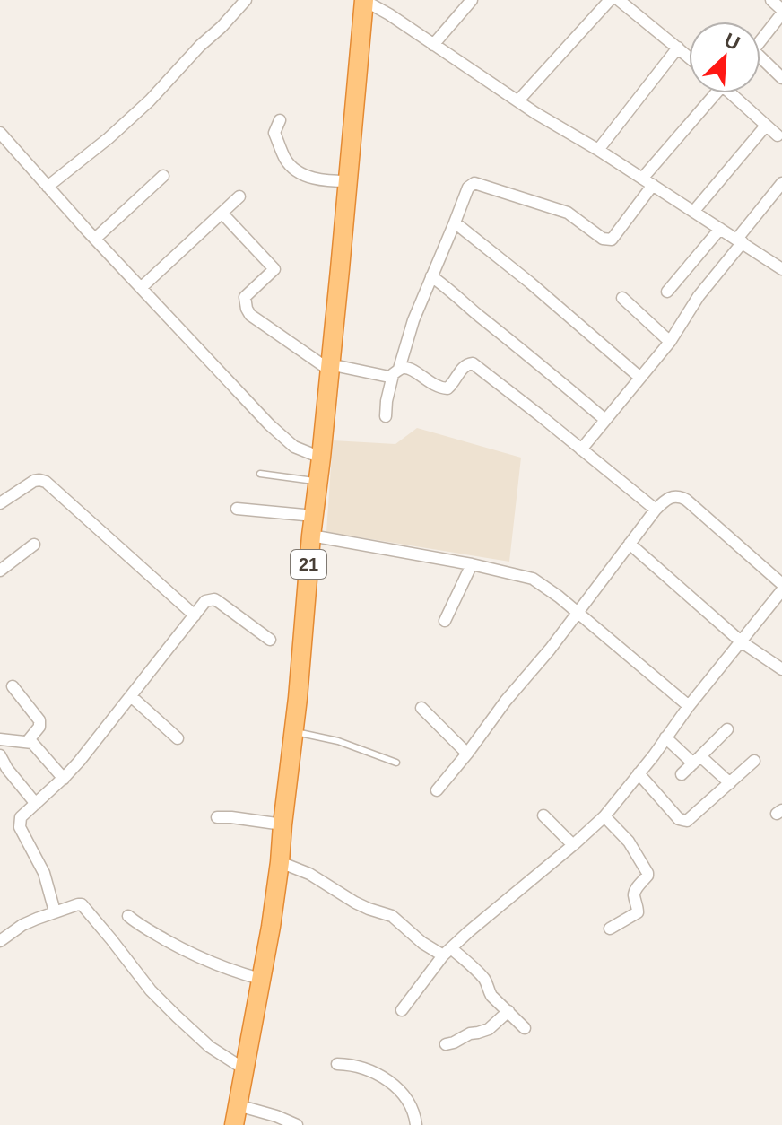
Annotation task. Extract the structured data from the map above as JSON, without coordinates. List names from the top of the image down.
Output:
{
  "streets": {
    "highway": ["21"]
  },
  "north": "top right"
}
